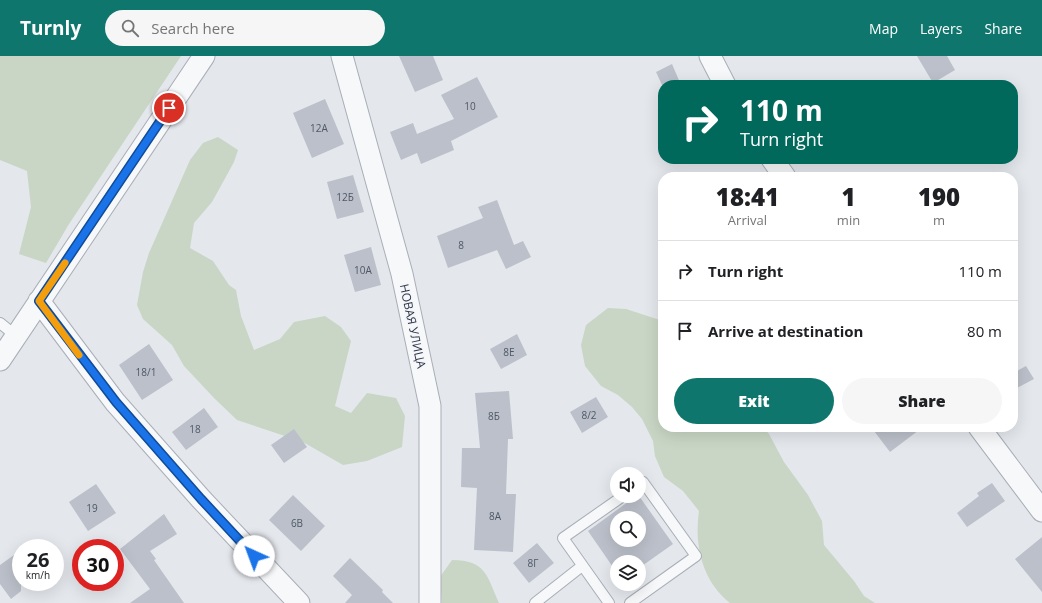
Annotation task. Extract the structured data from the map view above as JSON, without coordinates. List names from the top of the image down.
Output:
{
  "streets": {
    "street": ["НОВАЯ УЛИЦА"]
  },
  "house_numbers": [
    "10",
    "12А",
    "12Б",
    "8",
    "10А",
    "8Е",
    "18/1",
    "8/2",
    "8Б",
    "18",
    "19",
    "8А",
    "6В",
    "8Г"
  ],
  "page": {
    "header": "Turnly",
    "search": "Search here",
    "nav": ["Map", "Layers", "Share"],
    "turn": ["110 m", "Turn right"],
    "eta": [
      "18:41",
      "Arrival",
      "1",
      "min",
      "190",
      "m"
    ],
    "list": [
      {
        "name": "Turn right",
        "value": "110 m"
      },
      {
        "name": "Arrive at destination",
        "value": "80 m"
      }
    ],
    "buttons": ["Exit", "Share"],
    "speed": "26 km/h",
    "limit": "30"
  }
}
